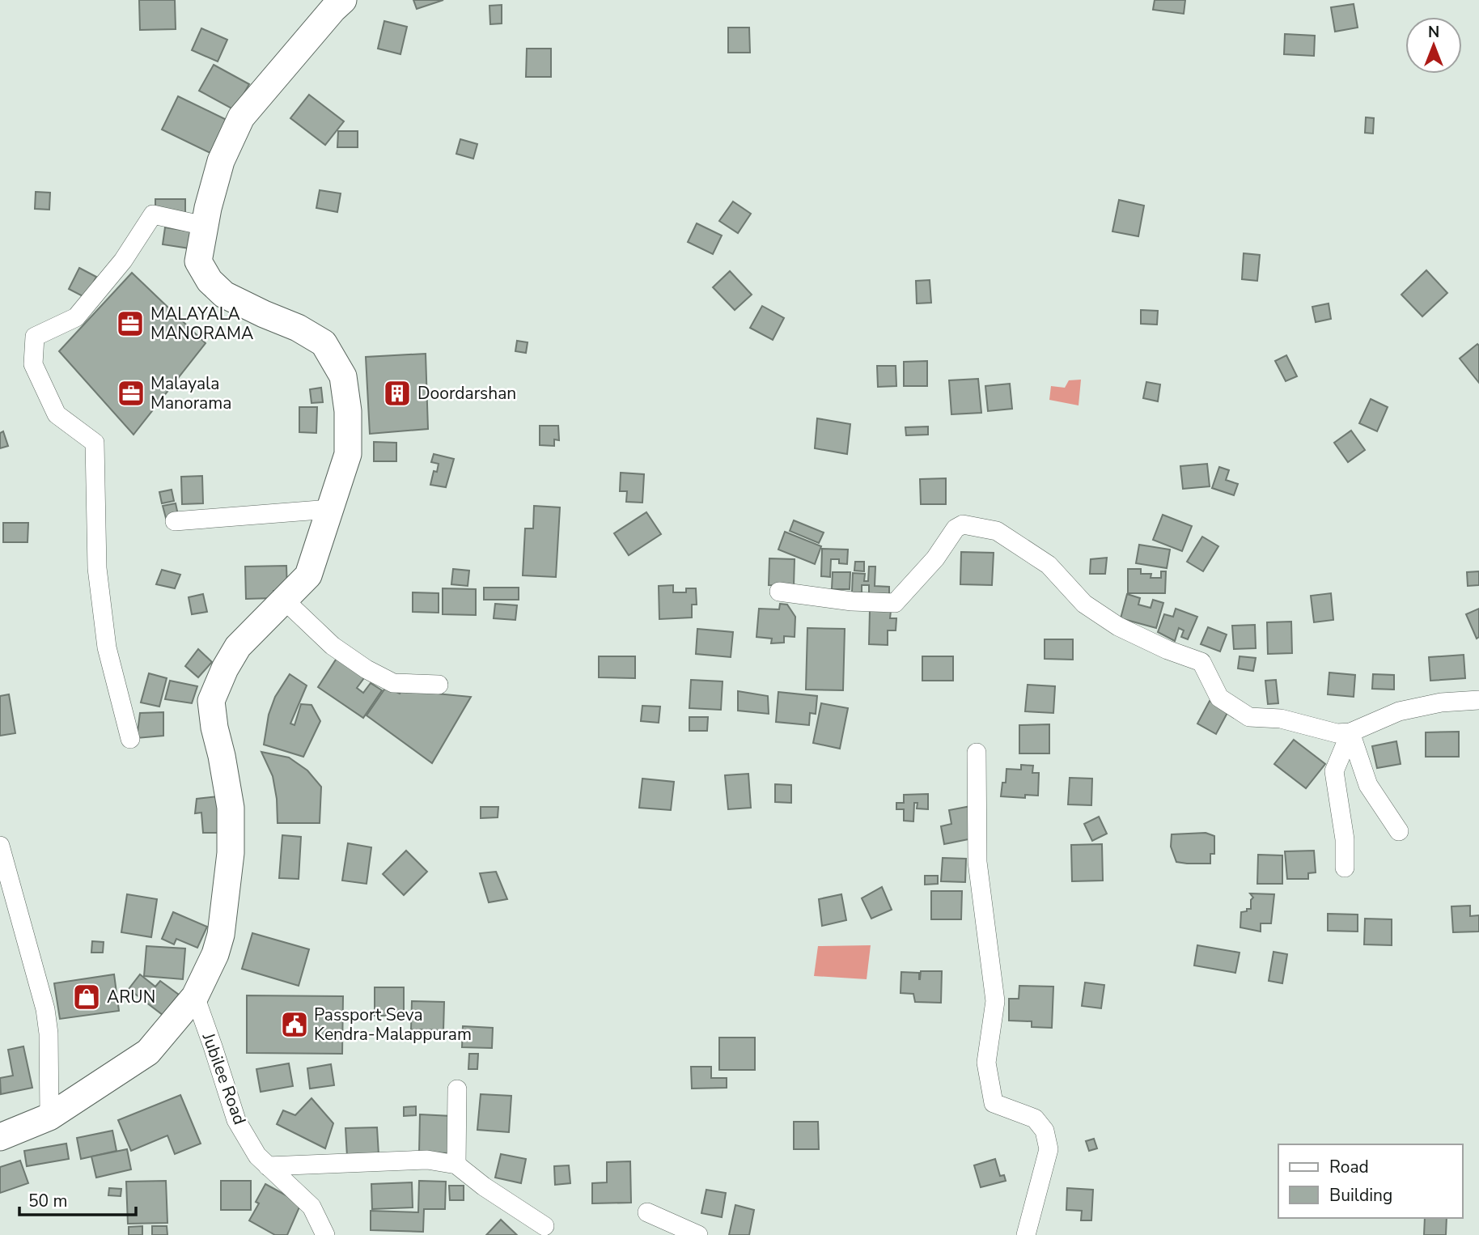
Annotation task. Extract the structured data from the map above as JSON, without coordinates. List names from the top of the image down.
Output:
{
  "streets": {
    "street": ["Jubilee Road"]
  },
  "places": {
    "office": ["MALAYALA MANORAMA", "Malayala Manorama"],
    "building": ["Doordarshan"],
    "shop": ["ARUN"],
    "public building": ["Passport Seva Kendra-Malappuram"]
  },
  "legend": ["Road", "Building"],
  "scale_bar": "50 m",
  "north": "top"
}
